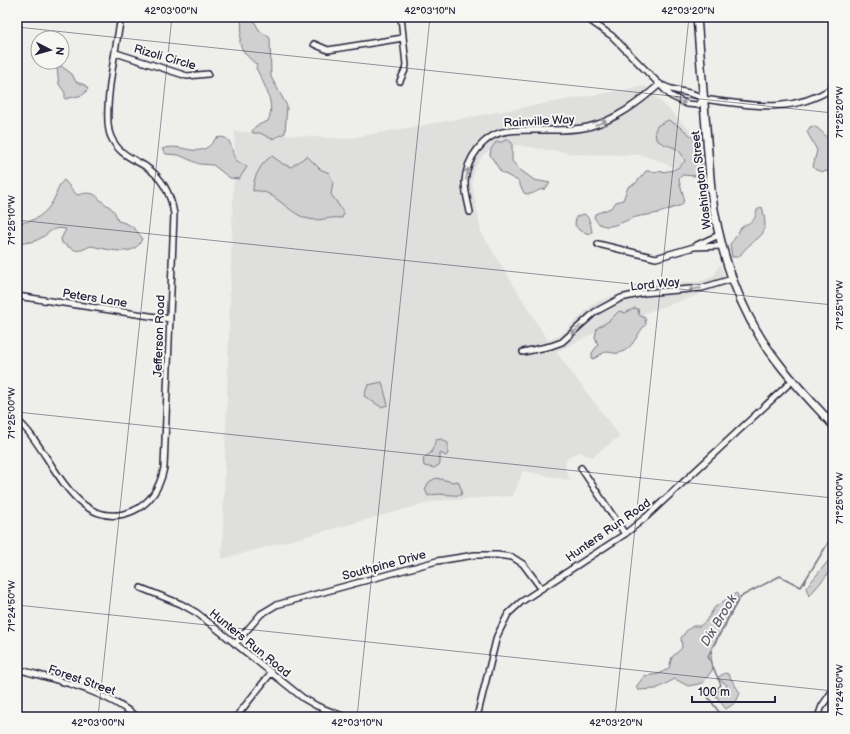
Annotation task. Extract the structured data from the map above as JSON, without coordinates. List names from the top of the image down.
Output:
{
  "streets": {
    "main road": ["Washington Street"],
    "street": [
      "Rizoli Circle",
      "Rainville Way",
      "Lord Way",
      "Peters Lane",
      "Jefferson Road",
      "Hunters Run Road",
      "Southpine Drive",
      "Forest Street"
    ]
  },
  "crossings": [
    ["Rizoli Circle", "Jefferson Road"],
    ["Washington Street", "Lord Way"],
    ["Washington Street", "Hunters Run Road"],
    ["Peters Lane", "Jefferson Road"],
    ["Hunters Run Road", "Southpine Drive"]
  ],
  "one_way": ["Rainville Way"],
  "water": ["Dix Brook"],
  "scale_bar": "100 m",
  "north": "right",
  "coordinates": [
    "42°03'00\"N",
    "42°03'10\"N",
    "42°03'20\"N",
    "71°25'20\"W",
    "71°25'10\"W",
    "71°25'00\"W",
    "71°24'50\"W"
  ]
}
